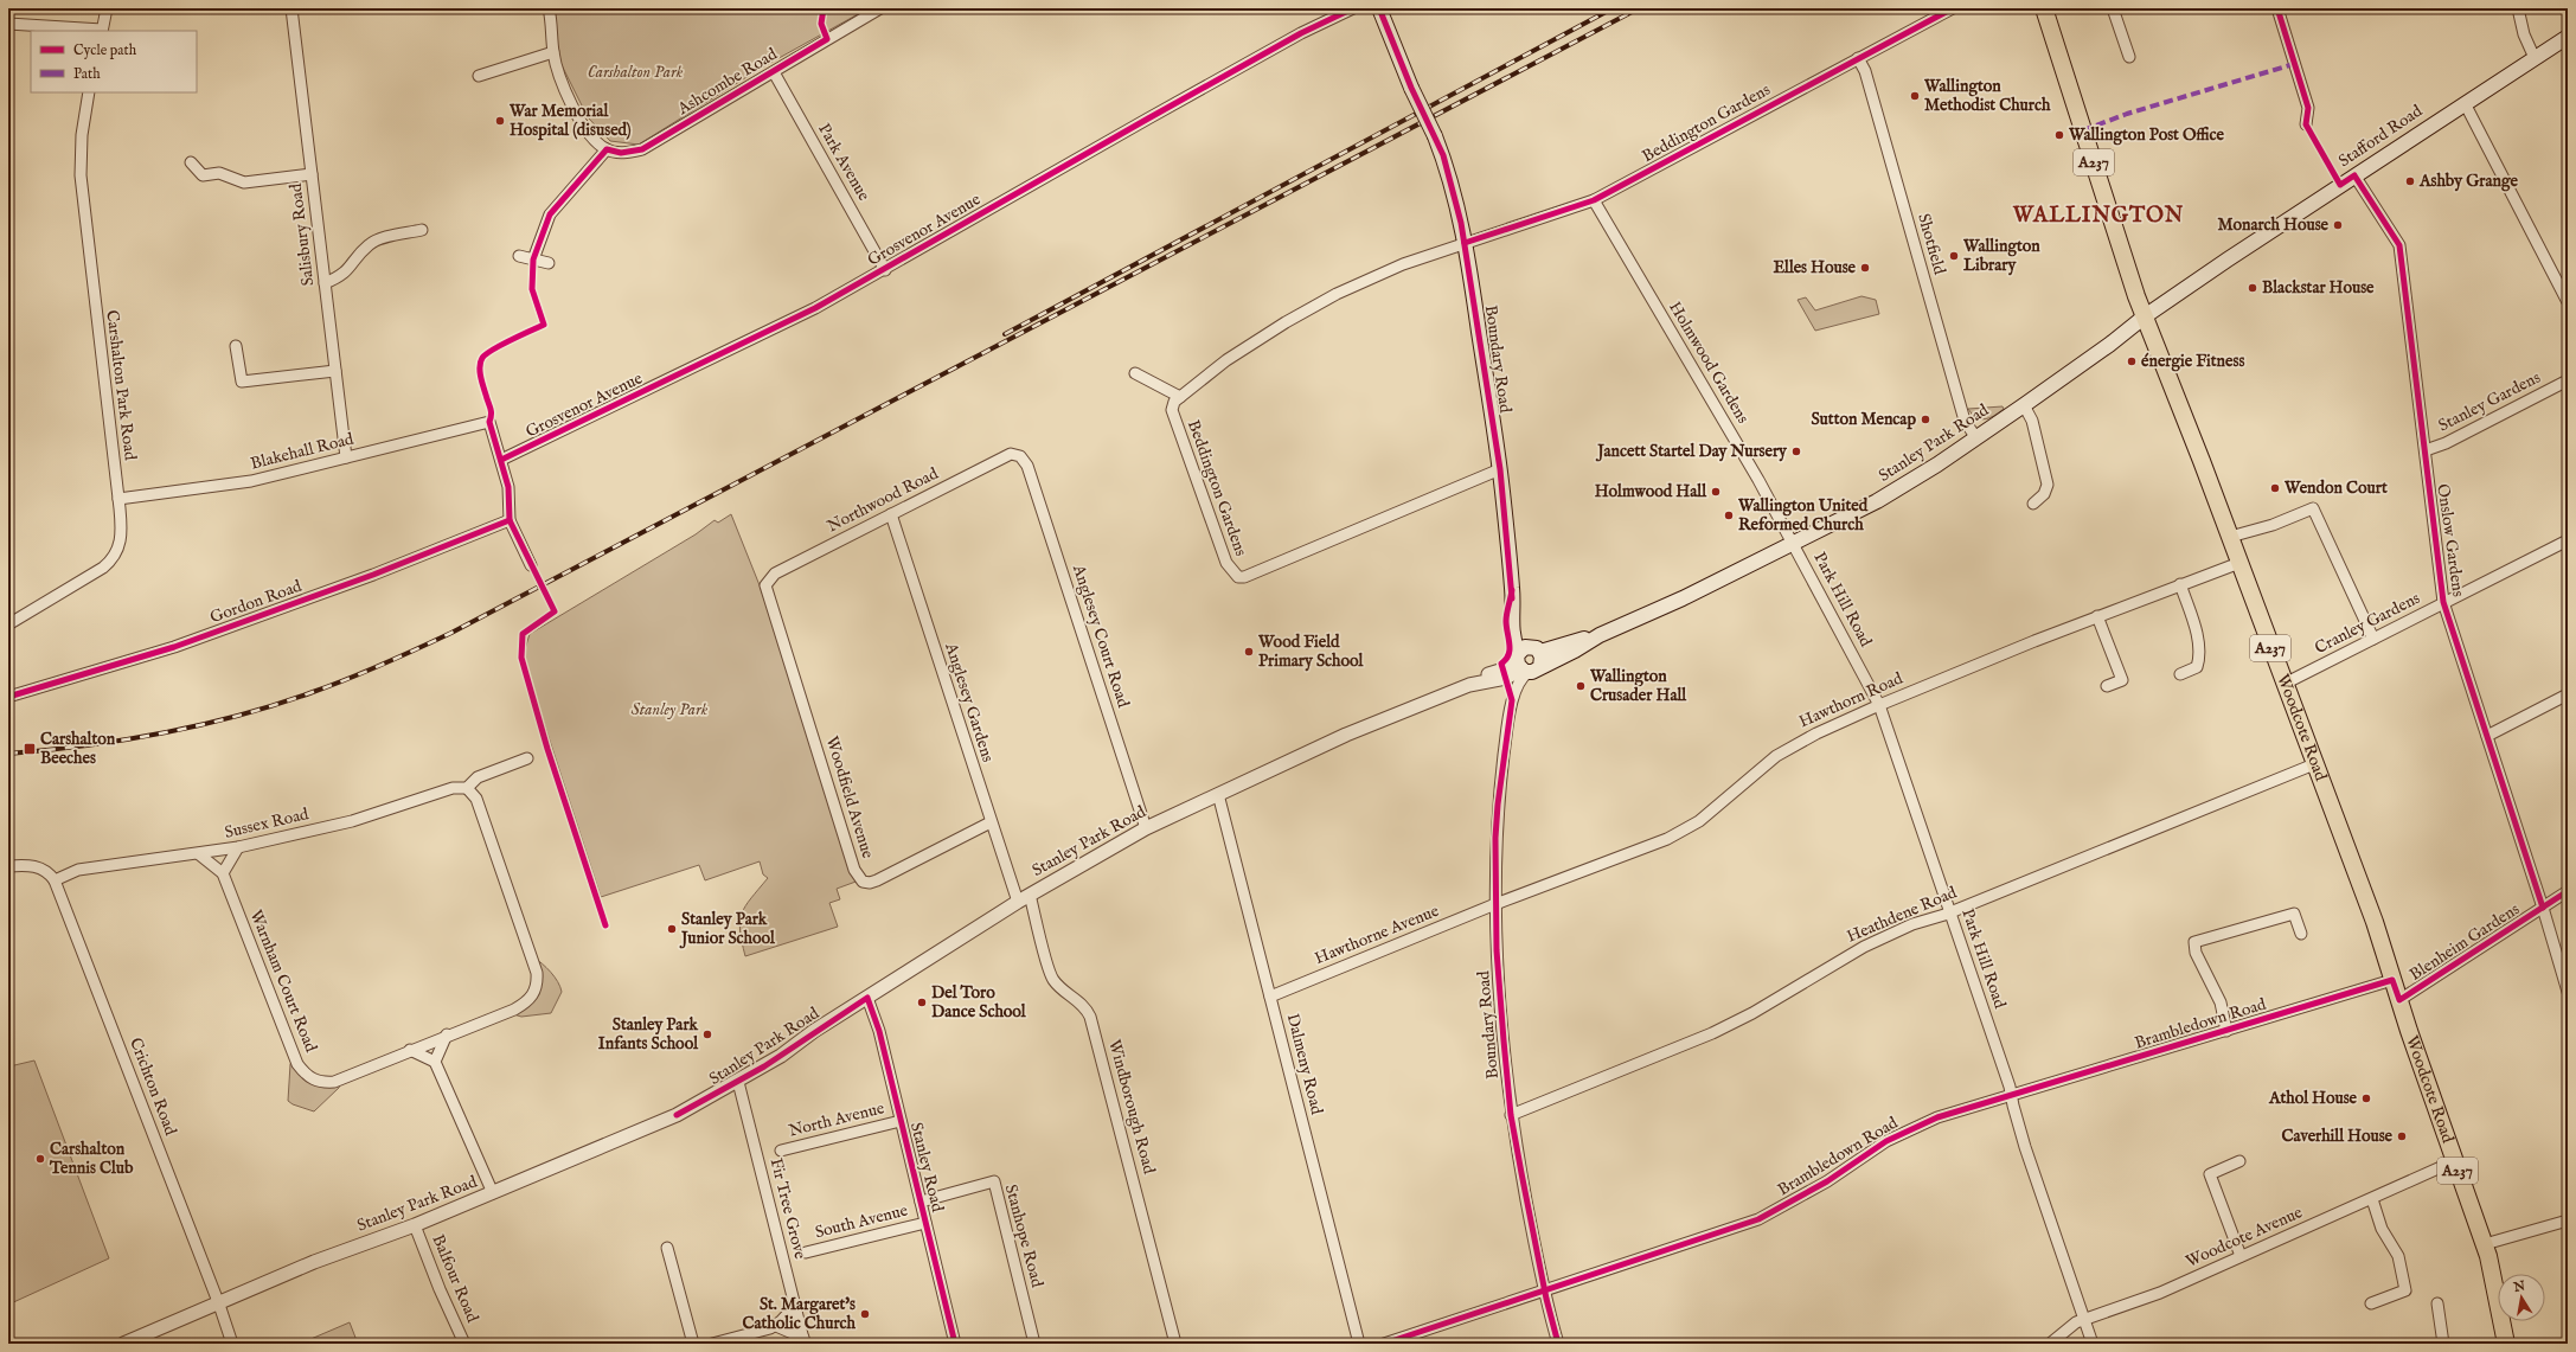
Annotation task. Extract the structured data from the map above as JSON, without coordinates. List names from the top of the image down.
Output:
{
  "streets": {
    "main road": [
      "Stafford Road",
      "A237",
      "Boundary Road",
      "Stanley Park Road",
      "Woodcote Road"
    ],
    "street": [
      "Ashcombe Road",
      "Beddington Gardens",
      "Park Avenue",
      "Grosvenor Avenue",
      "Salisbury Road",
      "Shotfield",
      "Holmwood Gardens",
      "Carshalton Park Road",
      "Stanley Gardens",
      "Blakehall Road",
      "Northwood Road",
      "Onslow Gardens",
      "Park Hill Road",
      "Gordon Road",
      "Cranley Gardens",
      "Anglesey Court Road",
      "Hawthorn Road",
      "Anglesey Gardens",
      "Woodfield Avenue",
      "Sussex Road",
      "Heathdene Road",
      "Hawthorne Avenue",
      "Blenheim Gardens",
      "Warnham Court Road",
      "Brambledown Road",
      "Dalmeny Road",
      "Crichton Road",
      "Windborough Road",
      "North Avenue",
      "Stanley Road",
      "Fir Tree Grove",
      "South Avenue",
      "Stanhope Road",
      "Woodcote Avenue",
      "Balfour Road"
    ]
  },
  "crossings": [
    ["Ashcombe Road", "Park Avenue"],
    ["Beddington Gardens", "Shotfield"],
    ["Beddington Gardens", "Boundary Road"],
    ["Beddington Gardens", "Holmwood Gardens"],
    ["Stafford Road", "Stanley Park Road"],
    ["Stafford Road", "Onslow Gardens"],
    ["Stafford Road", "Woodcote Road"],
    ["Park Avenue", "Grosvenor Avenue"],
    ["Grosvenor Avenue", "Blakehall Road"],
    ["Salisbury Road", "Blakehall Road"],
    ["Shotfield", "Stanley Park Road"],
    ["Boundary Road", "Stanley Park Road"],
    ["Boundary Road", "Hawthorn Road"],
    ["Boundary Road", "Heathdene Road"],
    ["Boundary Road", "Hawthorne Avenue"],
    ["Boundary Road", "Brambledown Road"],
    ["Holmwood Gardens", "Stanley Park Road"],
    ["Holmwood Gardens", "Park Hill Road"],
    ["Carshalton Park Road", "Blakehall Road"],
    ["Stanley Gardens", "Onslow Gardens"],
    ["Stanley Park Road", "Park Hill Road"],
    ["Stanley Park Road", "Anglesey Court Road"],
    ["Stanley Park Road", "Anglesey Gardens"],
    ["Stanley Park Road", "Woodcote Road"],
    ["Stanley Park Road", "Dalmeny Road"],
    ["Stanley Park Road", "Crichton Road"],
    ["Stanley Park Road", "Windborough Road"],
    ["Stanley Park Road", "Stanley Road"],
    ["Stanley Park Road", "Fir Tree Grove"],
    ["Stanley Park Road", "Balfour Road"],
    ["Northwood Road", "Anglesey Court Road"],
    ["Northwood Road", "Anglesey Gardens"],
    ["Northwood Road", "Woodfield Avenue"],
    ["Onslow Gardens", "Cranley Gardens"],
    ["Onslow Gardens", "Blenheim Gardens"],
    ["Park Hill Road", "Hawthorn Road"],
    ["Park Hill Road", "Heathdene Road"],
    ["Park Hill Road", "Brambledown Road"],
    ["Park Hill Road", "Woodcote Avenue"],
    ["Cranley Gardens", "Woodcote Road"],
    ["Hawthorn Road", "Woodcote Road"],
    ["Hawthorn Road", "Hawthorne Avenue"],
    ["Anglesey Gardens", "Woodfield Avenue"],
    ["Woodcote Road", "Heathdene Road"],
    ["Woodcote Road", "Blenheim Gardens"],
    ["Woodcote Road", "Brambledown Road"],
    ["Woodcote Road", "Woodcote Avenue"],
    ["Sussex Road", "Warnham Court Road"],
    ["Sussex Road", "Crichton Road"],
    ["Hawthorne Avenue", "Dalmeny Road"],
    ["North Avenue", "Stanley Road"],
    ["Stanley Road", "South Avenue"],
    ["Stanley Road", "Stanhope Road"]
  ],
  "districts": ["WALLINGTON"],
  "parks": ["Carshalton Park", "Stanley Park"],
  "places": {
    "other": [
      "Wallington Methodist Church",
      "War Memorial Hospital (disused)",
      "Wallington Post Office",
      "Ashby Grange",
      "Monarch House",
      "Wallington Library",
      "Elles House",
      "Blackstar House",
      "énergie Fitness",
      "Sutton Mencap",
      "Jancett Startel Day Nursery",
      "Wendon Court",
      "Holmwood Hall",
      "Wallington United Reformed Church",
      "Wood Field Primary School",
      "Wallington Crusader Hall",
      "Stanley Park Junior School",
      "Del Toro Dance School",
      "Stanley Park Infants School",
      "Athol House",
      "Caverhill House",
      "Carshalton Tennis Club",
      "St. Margaret's Catholic Church"
    ],
    "transit": ["Carshalton Beeches"]
  },
  "legend": ["Cycle path", "Path"],
  "north": "top"
}
